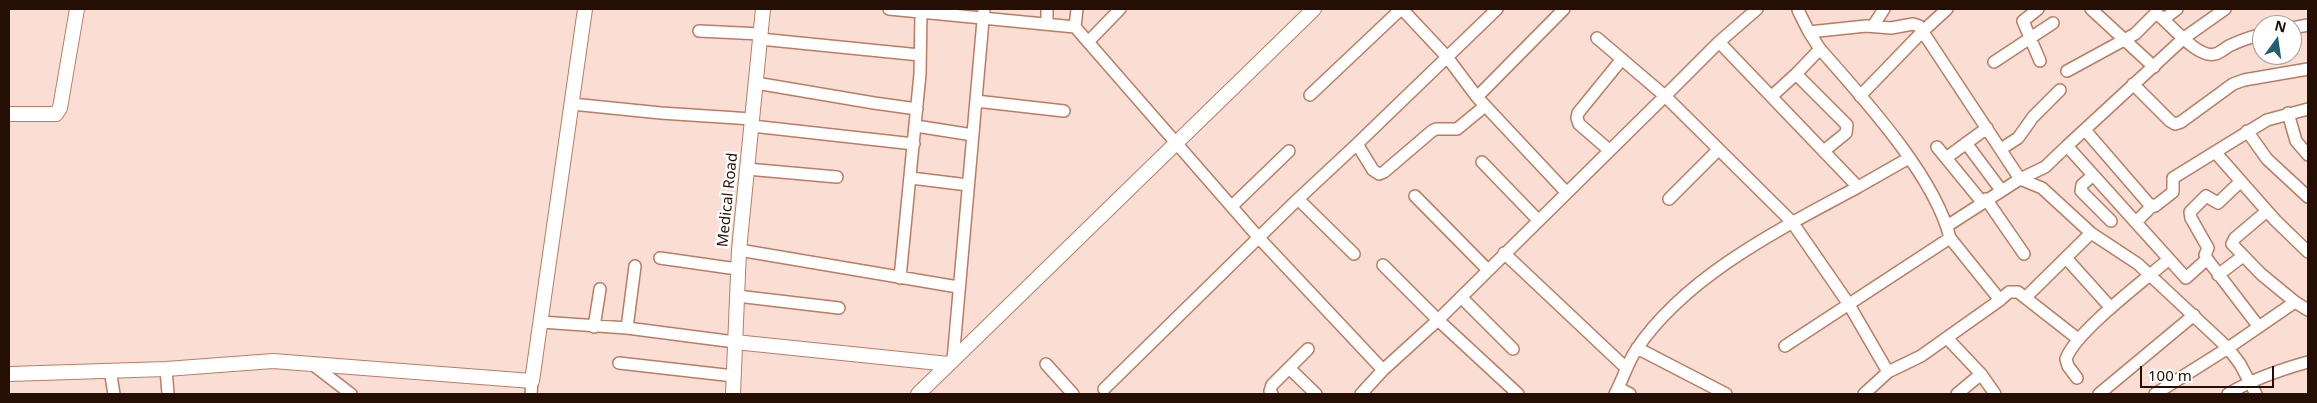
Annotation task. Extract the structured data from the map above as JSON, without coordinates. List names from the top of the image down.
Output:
{
  "streets": {
    "street": ["Medical Road"]
  },
  "scale_bar": "100 m",
  "north": "top"
}
